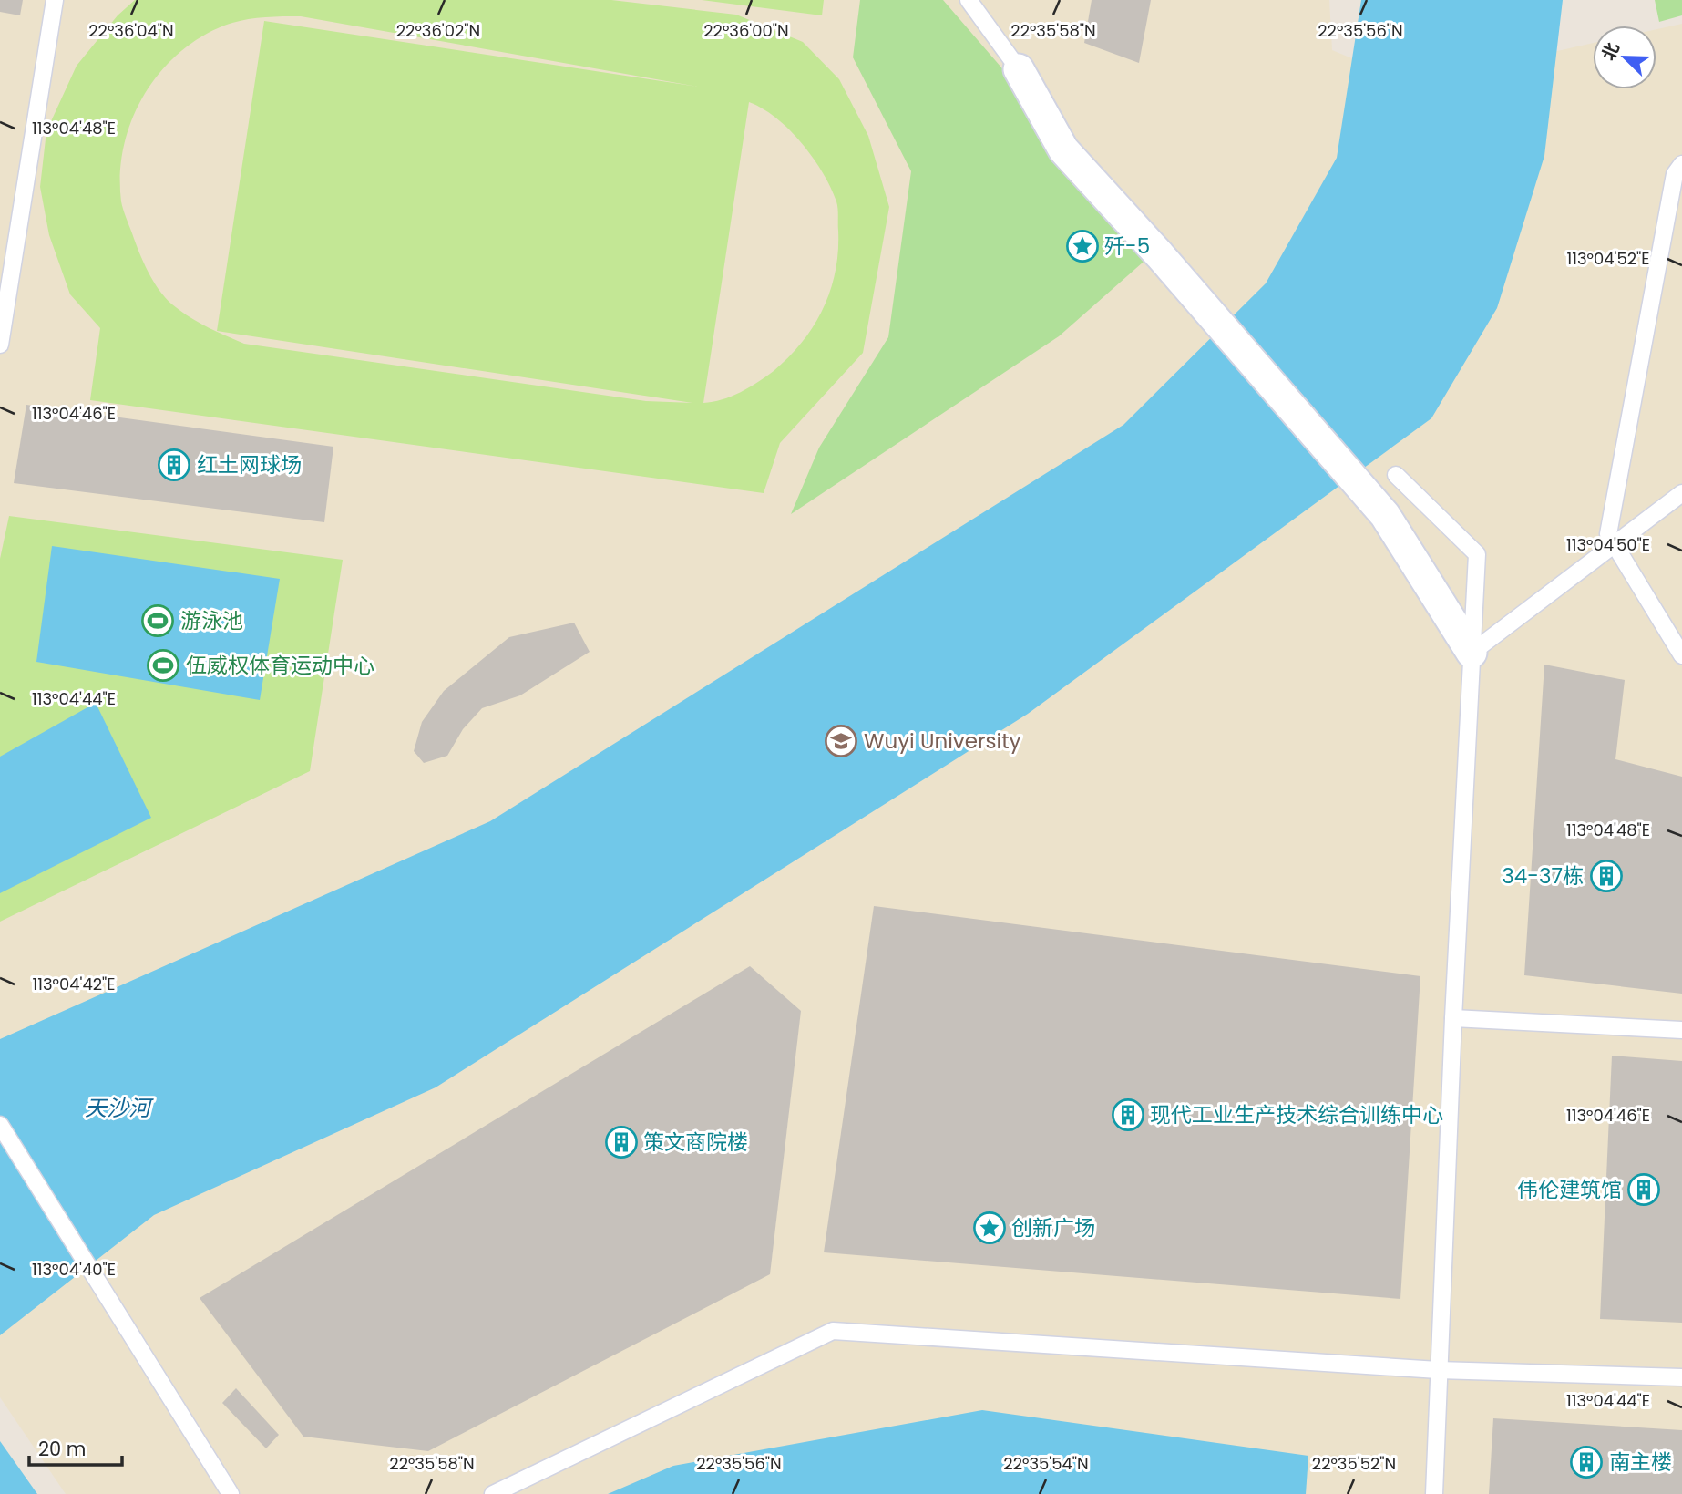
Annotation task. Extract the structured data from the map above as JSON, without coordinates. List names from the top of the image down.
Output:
{
  "water": ["天沙河"],
  "places": {
    "place": ["歼-5", "创新广场"],
    "building": [
      "红土网球场",
      "34-37栋",
      "现代工业生产技术综合训练中心",
      "策文商院楼",
      "伟伦建筑馆",
      "南主楼"
    ],
    "sports": ["游泳池", "伍威权体育运动中心"],
    "school or university": ["Wuyi University"]
  },
  "scale_bar": "20 m",
  "north": "top left",
  "coordinates": [
    "22°36'02\"N",
    "22°36'04\"N",
    "22°36'00\"N",
    "22°35'58\"N",
    "22°35'56\"N",
    "113°04'48\"E",
    "113°04'52\"E",
    "113°04'46\"E",
    "113°04'50\"E",
    "113°04'44\"E",
    "113°04'42\"E",
    "113°04'40\"E",
    "22°35'54\"N",
    "22°35'52\"N"
  ]
}
